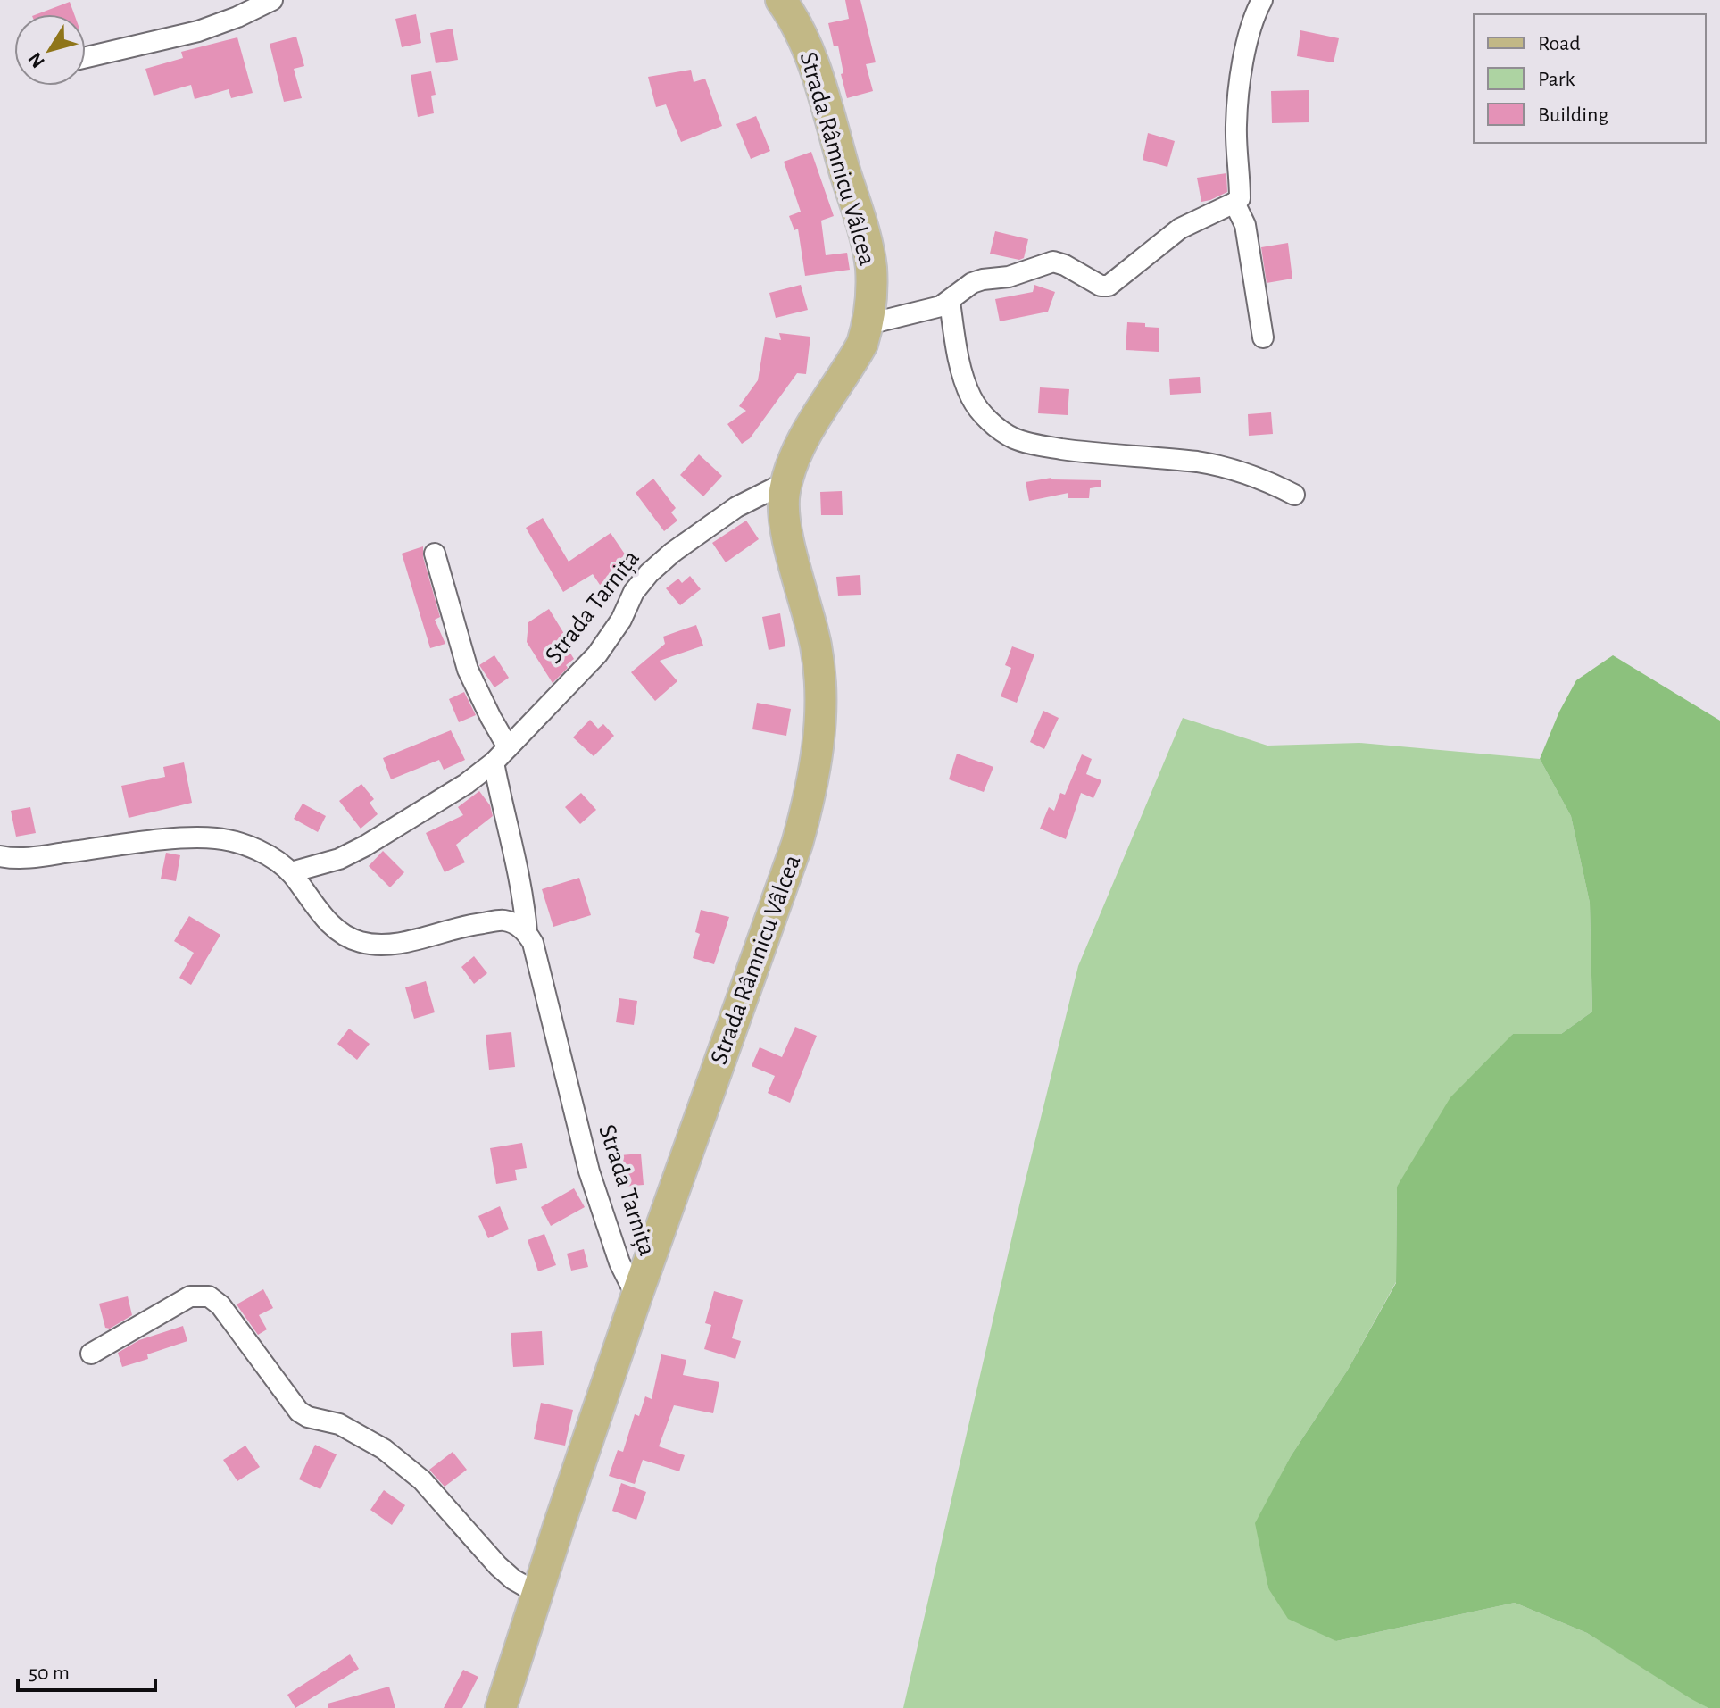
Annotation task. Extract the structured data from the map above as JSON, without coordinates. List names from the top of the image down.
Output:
{
  "streets": {
    "main road": ["Strada Râmnicu Vâlcea"],
    "street": ["Strada Tarnița"]
  },
  "crossings": [
    ["Strada Râmnicu Vâlcea", "Strada Tarnița"]
  ],
  "legend": ["Road", "Park", "Building"],
  "scale_bar": "50 m",
  "north": "bottom left"
}
